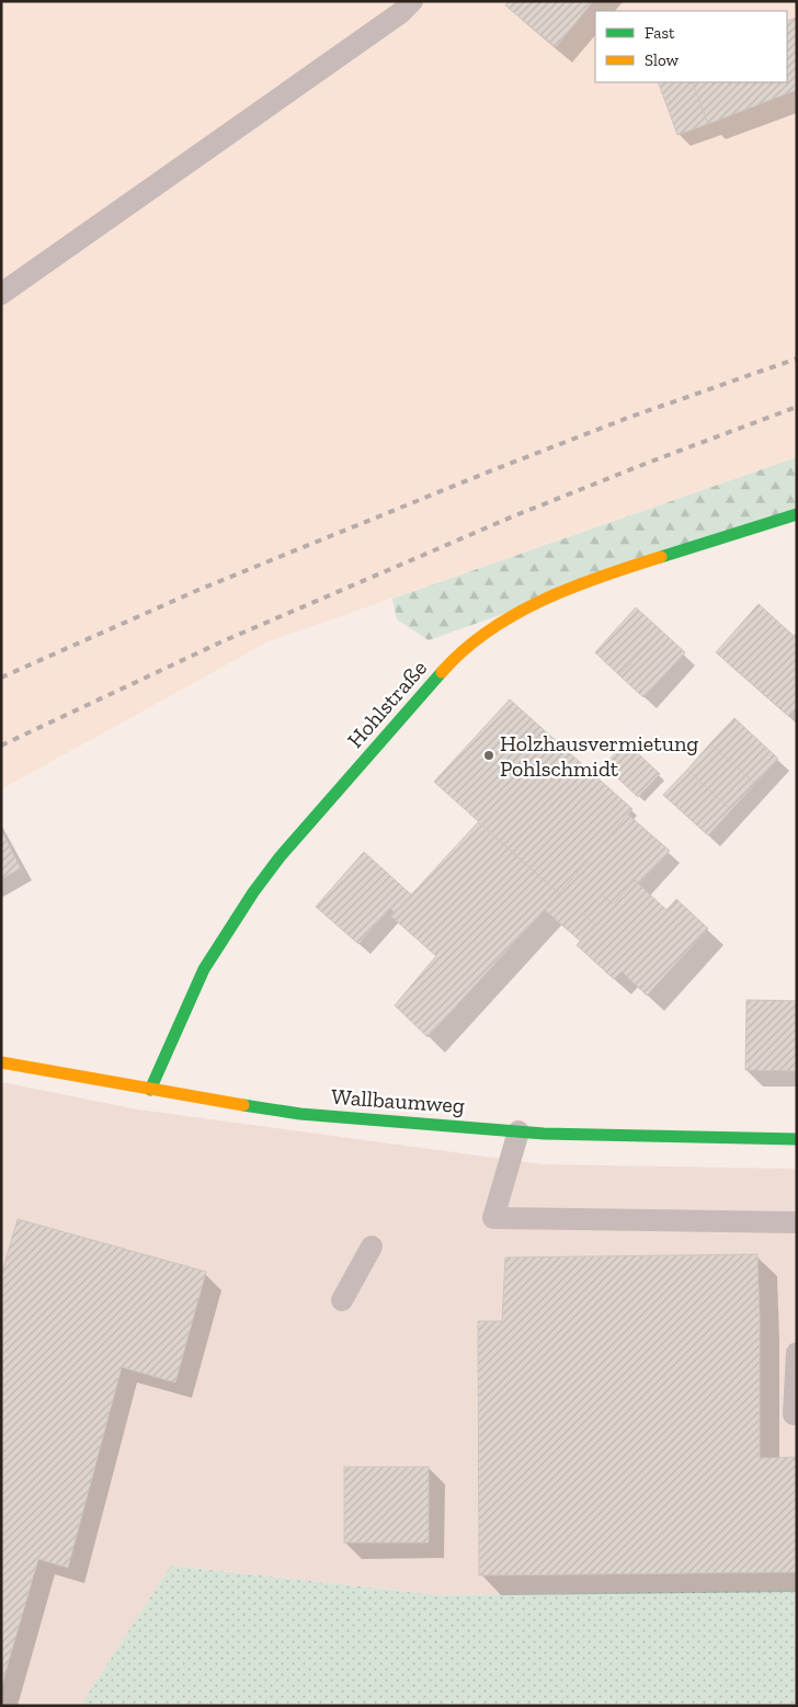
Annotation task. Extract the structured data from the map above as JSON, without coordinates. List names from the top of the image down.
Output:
{
  "streets": {
    "street": ["Hohlstraße", "Wallbaumweg"]
  },
  "crossings": [
    ["Hohlstraße", "Wallbaumweg"]
  ],
  "places": ["Holzhausvermietung Pohlschmidt"],
  "legend": ["Fast", "Slow"]
}
